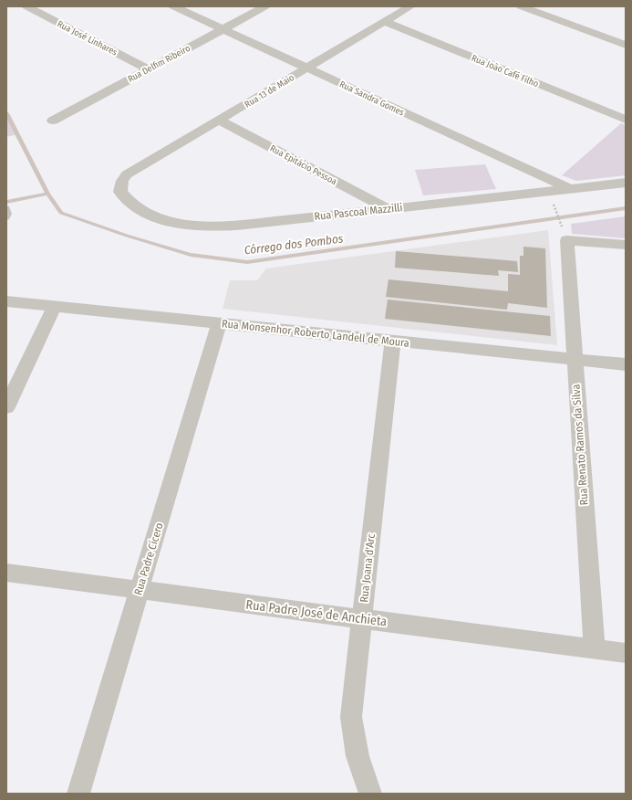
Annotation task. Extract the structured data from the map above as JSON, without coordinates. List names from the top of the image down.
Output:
{
  "streets": {
    "street": [
      "Rua José Linhares",
      "Rua Delfim Ribeiro",
      "Rua João Café Filho",
      "Rua 13 de Maio",
      "Rua Sandra Gomes",
      "Rua Epitácio Pessoa",
      "Rua Pascoal Mazzilli",
      "Rua Monsenhor Roberto Landell de Moura",
      "Rua Renato Ramos da Silva",
      "Rua Padre Cícero",
      "Rua Joana d'Arc",
      "Rua Padre José de Anchieta"
    ]
  },
  "crossings": [
    ["Rua José Linhares", "Rua Delfim Ribeiro"],
    ["Rua Delfim Ribeiro", "Rua Sandra Gomes"],
    ["Rua João Café Filho", "Rua 13 de Maio"],
    ["Rua 13 de Maio", "Rua Sandra Gomes"],
    ["Rua 13 de Maio", "Rua Epitácio Pessoa"],
    ["Rua 13 de Maio", "Rua Pascoal Mazzilli"],
    ["Rua Sandra Gomes", "Rua Pascoal Mazzilli"],
    ["Rua Epitácio Pessoa", "Rua Pascoal Mazzilli"],
    ["Rua Monsenhor Roberto Landell de Moura", "Rua Renato Ramos da Silva"],
    ["Rua Monsenhor Roberto Landell de Moura", "Rua Padre Cícero"],
    ["Rua Monsenhor Roberto Landell de Moura", "Rua Joana d'Arc"],
    ["Rua Renato Ramos da Silva", "Rua Padre José de Anchieta"],
    ["Rua Padre Cícero", "Rua Padre José de Anchieta"],
    ["Rua Joana d'Arc", "Rua Padre José de Anchieta"]
  ],
  "water": ["Córrego dos Pombos"]
}
